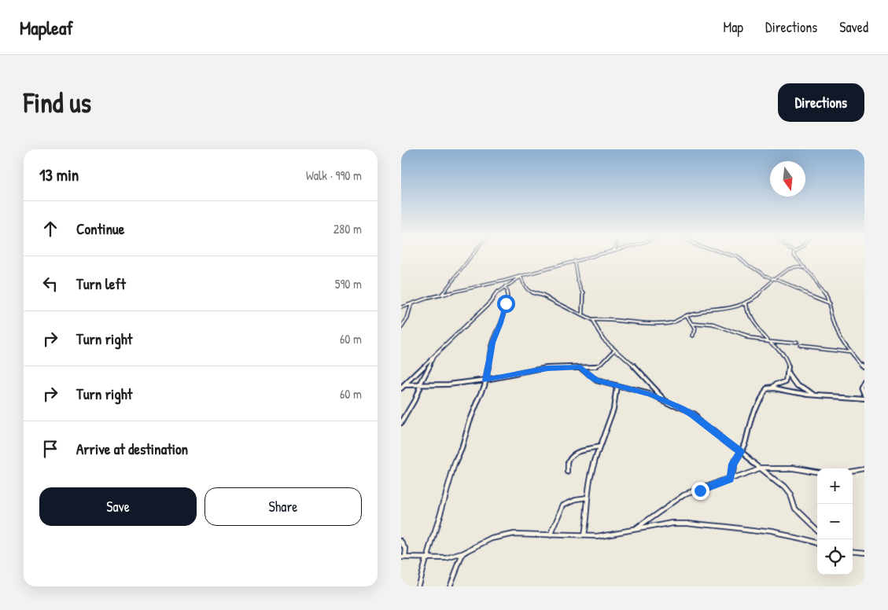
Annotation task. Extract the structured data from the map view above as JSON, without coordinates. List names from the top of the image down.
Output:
{
  "north": "bottom",
  "page": {
    "header": "Mapleaf",
    "nav": ["Map", "Directions", "Saved"],
    "buttons": [
      "Directions",
      ["Save", "Share"]
    ],
    "title": "Find us",
    "heading": ["13 min", "Walk · 990 m"],
    "list": [
      ["Continue", "280 m"],
      ["Turn left", "590 m"],
      ["Turn right", "60 m"],
      ["Turn right", "60 m"],
      "Arrive at destination"
    ],
    "map_buttons": ["+", "−"]
  }
}
